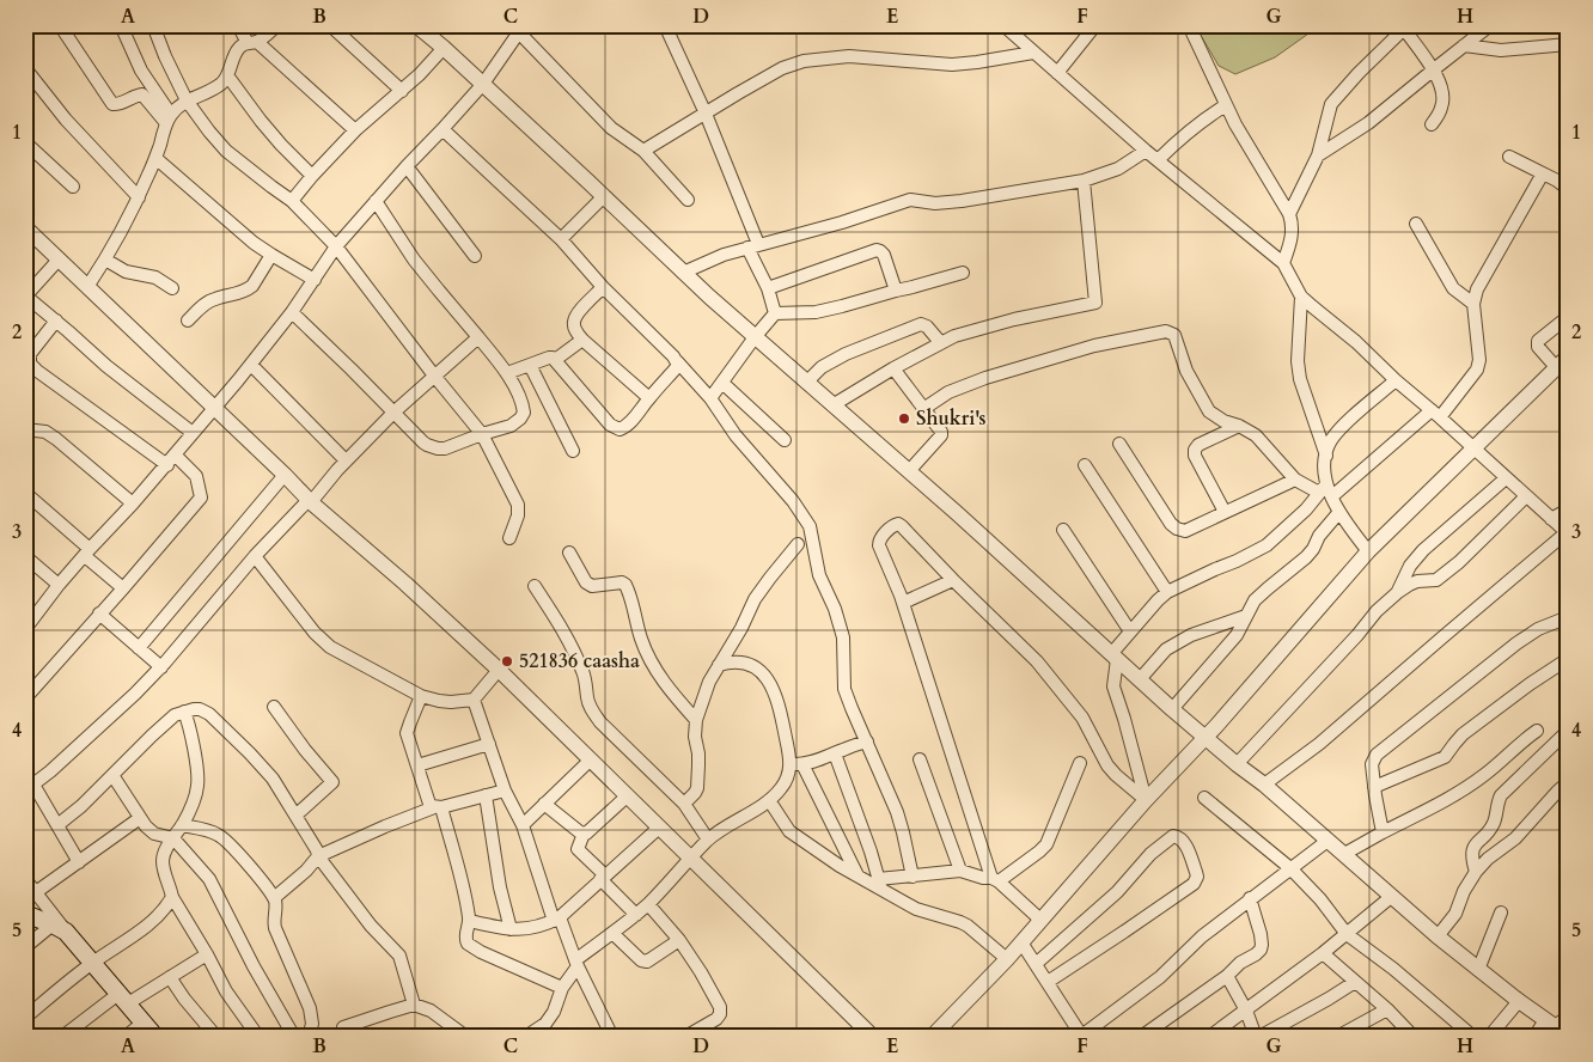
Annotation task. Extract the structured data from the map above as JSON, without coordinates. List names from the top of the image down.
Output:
{
  "places": ["Shukri's", "521836 caasha"],
  "grid": {
    "columns": [
      "A",
      "B",
      "C",
      "D",
      "E",
      "F",
      "G",
      "H"
    ],
    "rows": [
      "1",
      "2",
      "3",
      "4",
      "5"
    ]
  }
}
